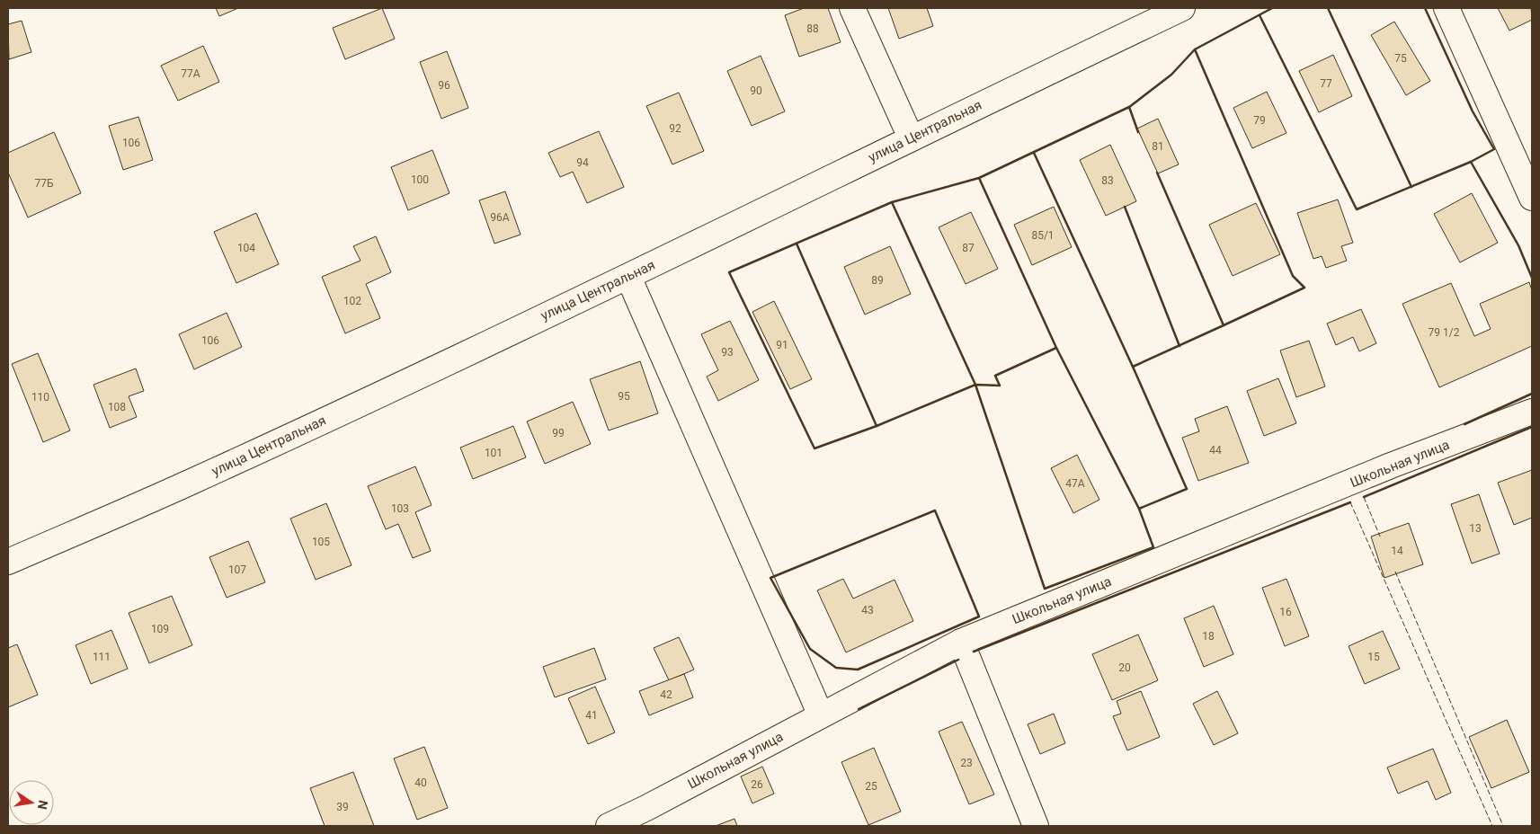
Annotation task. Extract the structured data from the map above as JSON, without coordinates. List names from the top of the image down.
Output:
{
  "streets": {
    "street": ["улица Центральная", "Школьная улица"]
  },
  "house_numbers": [
    "88",
    "75",
    "77А",
    "77",
    "96",
    "90",
    "79",
    "92",
    "106",
    "81",
    "94",
    "100",
    "83",
    "77Б",
    "96А",
    "85/1",
    "104",
    "87",
    "89",
    "102",
    "79 1/2",
    "106",
    "91",
    "93",
    "95",
    "110",
    "108",
    "99",
    "44",
    "101",
    "47А",
    "103",
    "13",
    "105",
    "14",
    "107",
    "43",
    "16",
    "109",
    "18",
    "111",
    "15",
    "20",
    "42",
    "41",
    "23",
    "40",
    "26",
    "25",
    "39"
  ],
  "north": "right"
}
